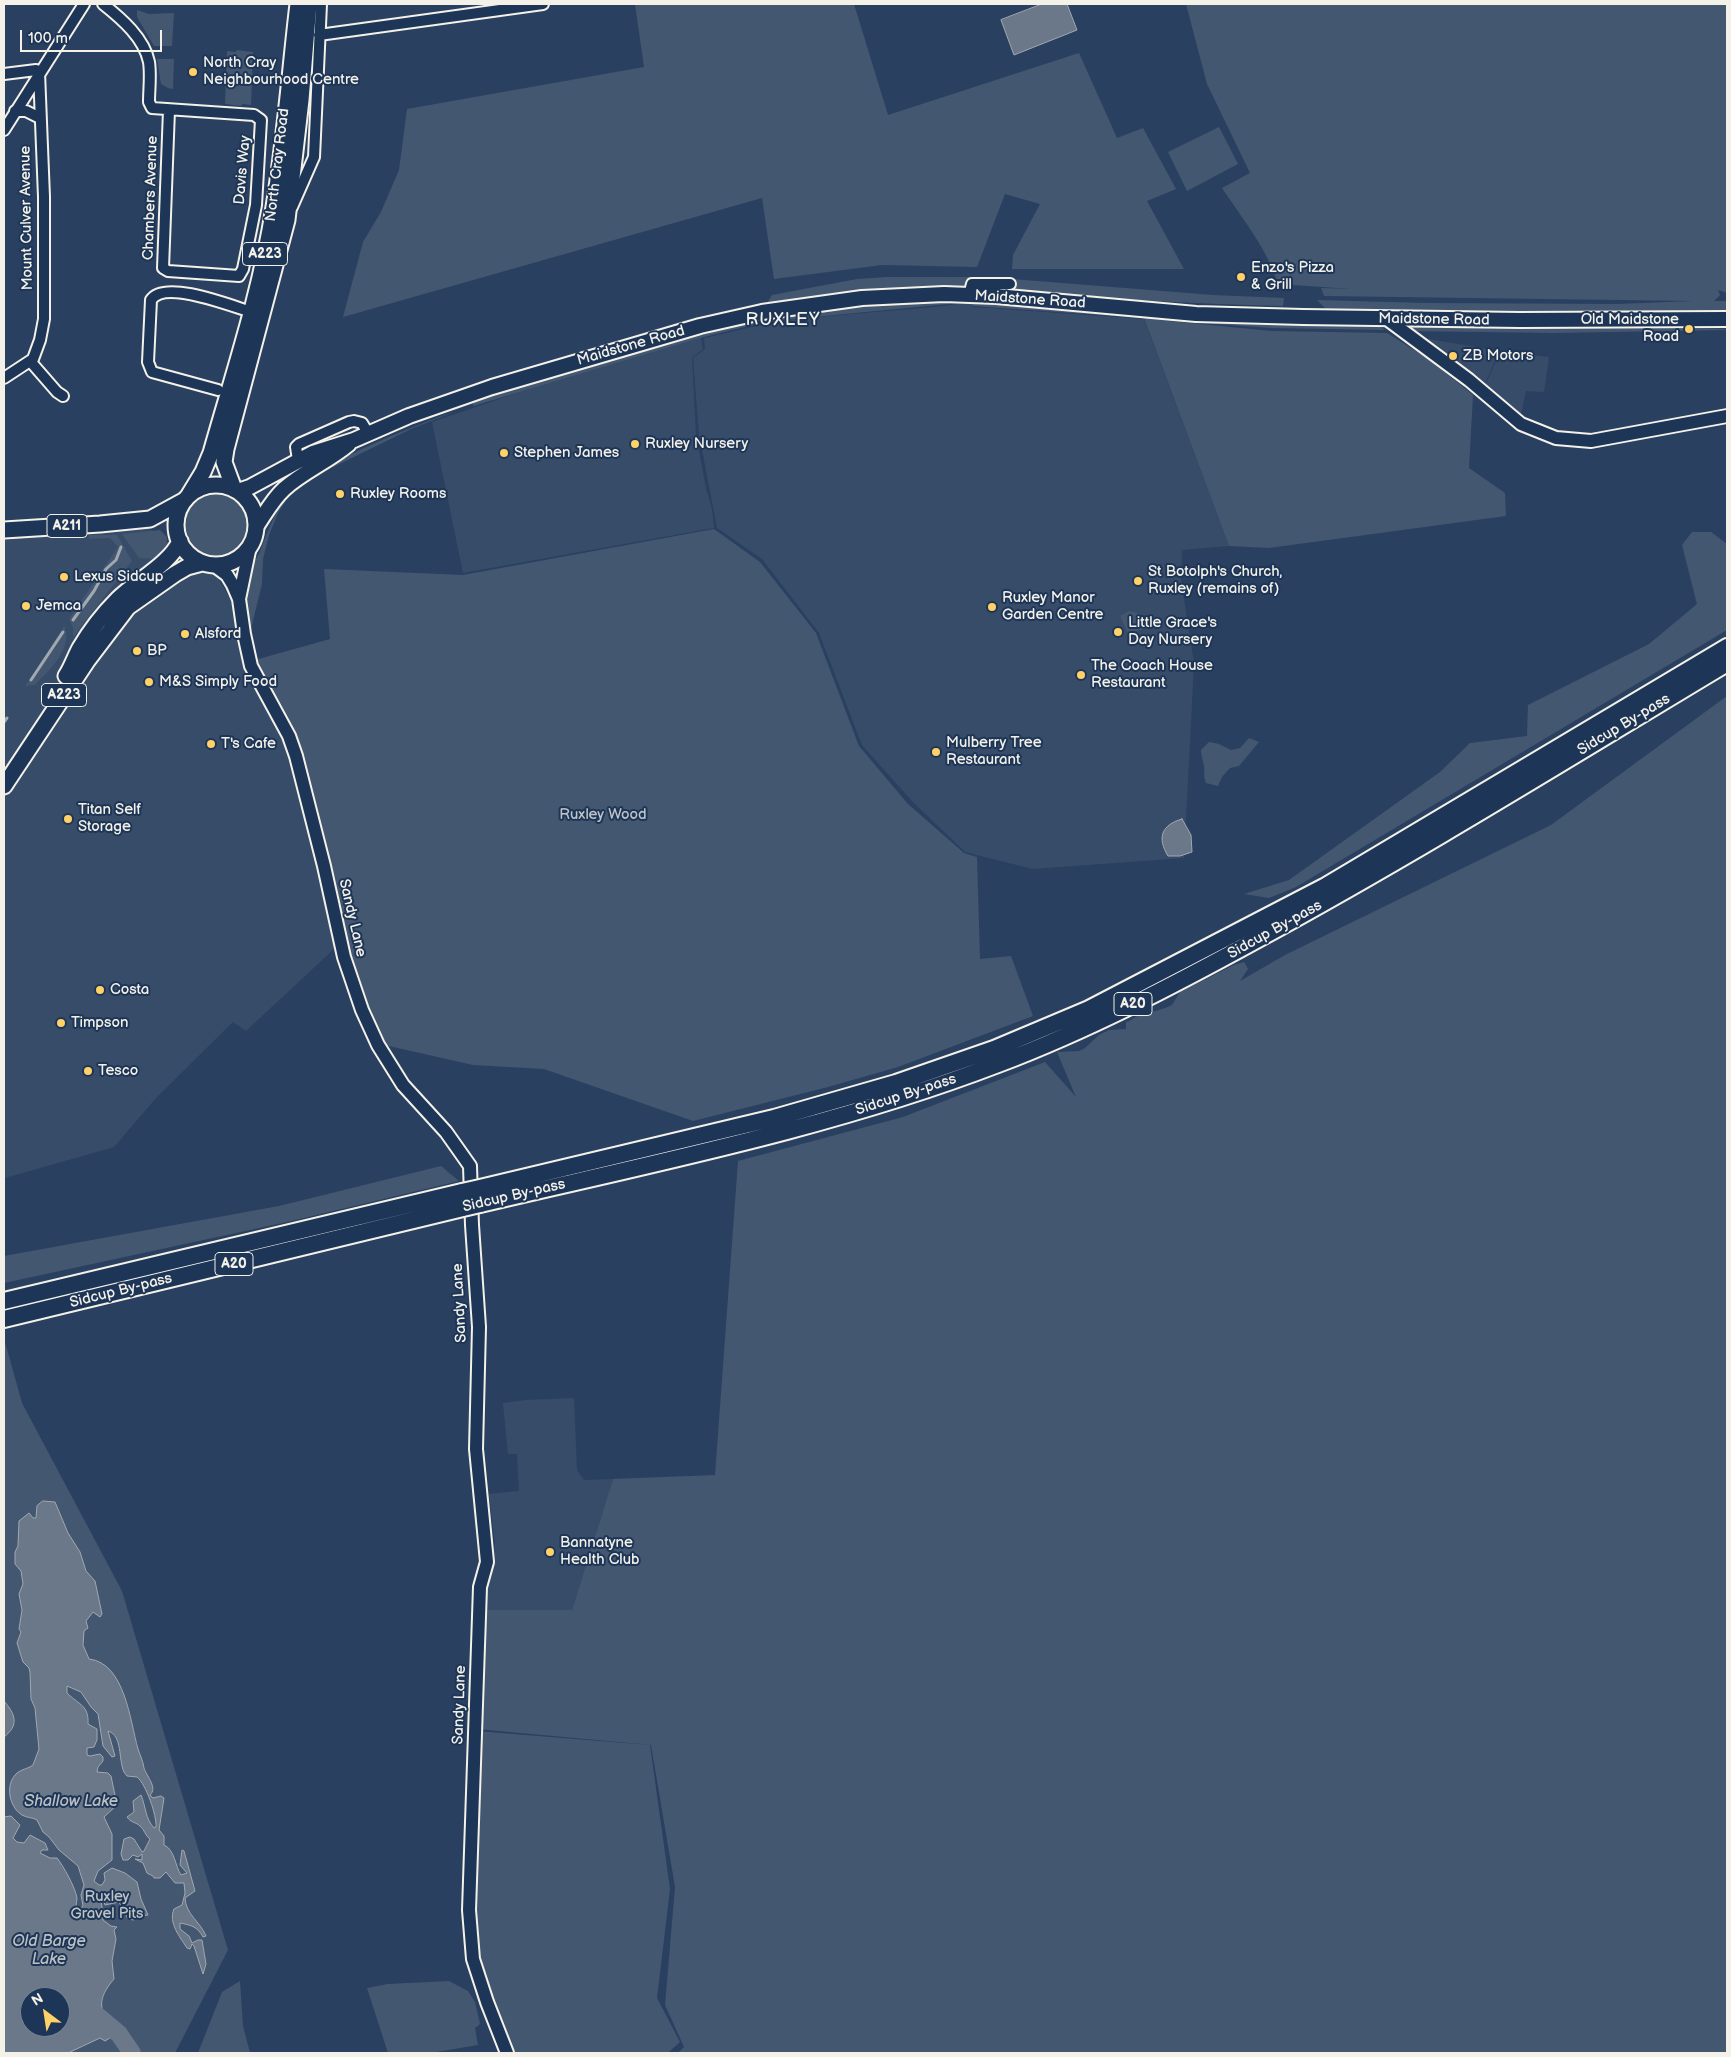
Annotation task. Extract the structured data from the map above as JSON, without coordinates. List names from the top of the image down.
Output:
{
  "streets": {
    "highway": ["Sidcup By-pass", "A20"],
    "main road": [
      "North Cray Road",
      "A223",
      "Maidstone Road",
      "A211"
    ],
    "street": [
      "Davis Way",
      "Chambers Avenue",
      "Mount Culver Avenue",
      "Sandy Lane"
    ]
  },
  "crossings": [
    ["North Cray Road", "A223"],
    ["North Cray Road", "Maidstone Road"],
    ["North Cray Road", "A211"],
    ["North Cray Road", "Sandy Lane"],
    ["Davis Way", "Chambers Avenue"],
    ["A223", "Maidstone Road"],
    ["A223", "A211"],
    ["A223", "Sandy Lane"],
    ["Maidstone Road", "A211"],
    ["Maidstone Road", "Sandy Lane"],
    ["A211", "Sandy Lane"],
    ["Sidcup By-pass", "A20"]
  ],
  "districts": ["RUXLEY"],
  "water": ["Shallow Lake", "Old Barge Lake"],
  "parks": ["Ruxley Wood", "Ruxley Gravel Pits"],
  "places": [
    "North Cray Neighbourhood Centre",
    "Enzo's Pizza & Grill",
    "Old Maidstone Road",
    "ZB Motors",
    "Ruxley Nursery",
    "Stephen James",
    "Ruxley Rooms",
    "Lexus Sidcup",
    "St Botolph's Church, Ruxley (remains of)",
    "Jemca",
    "Ruxley Manor Garden Centre",
    "Little Grace's Day Nursery",
    "Alsford",
    "BP",
    "The Coach House Restaurant",
    "M&S Simply Food",
    "T's Cafe",
    "Mulberry Tree Restaurant",
    "Titan Self Storage",
    "Costa",
    "Timpson",
    "Tesco",
    "Bannatyne Health Club"
  ],
  "scale_bar": "100 m",
  "north": "top left"
}
